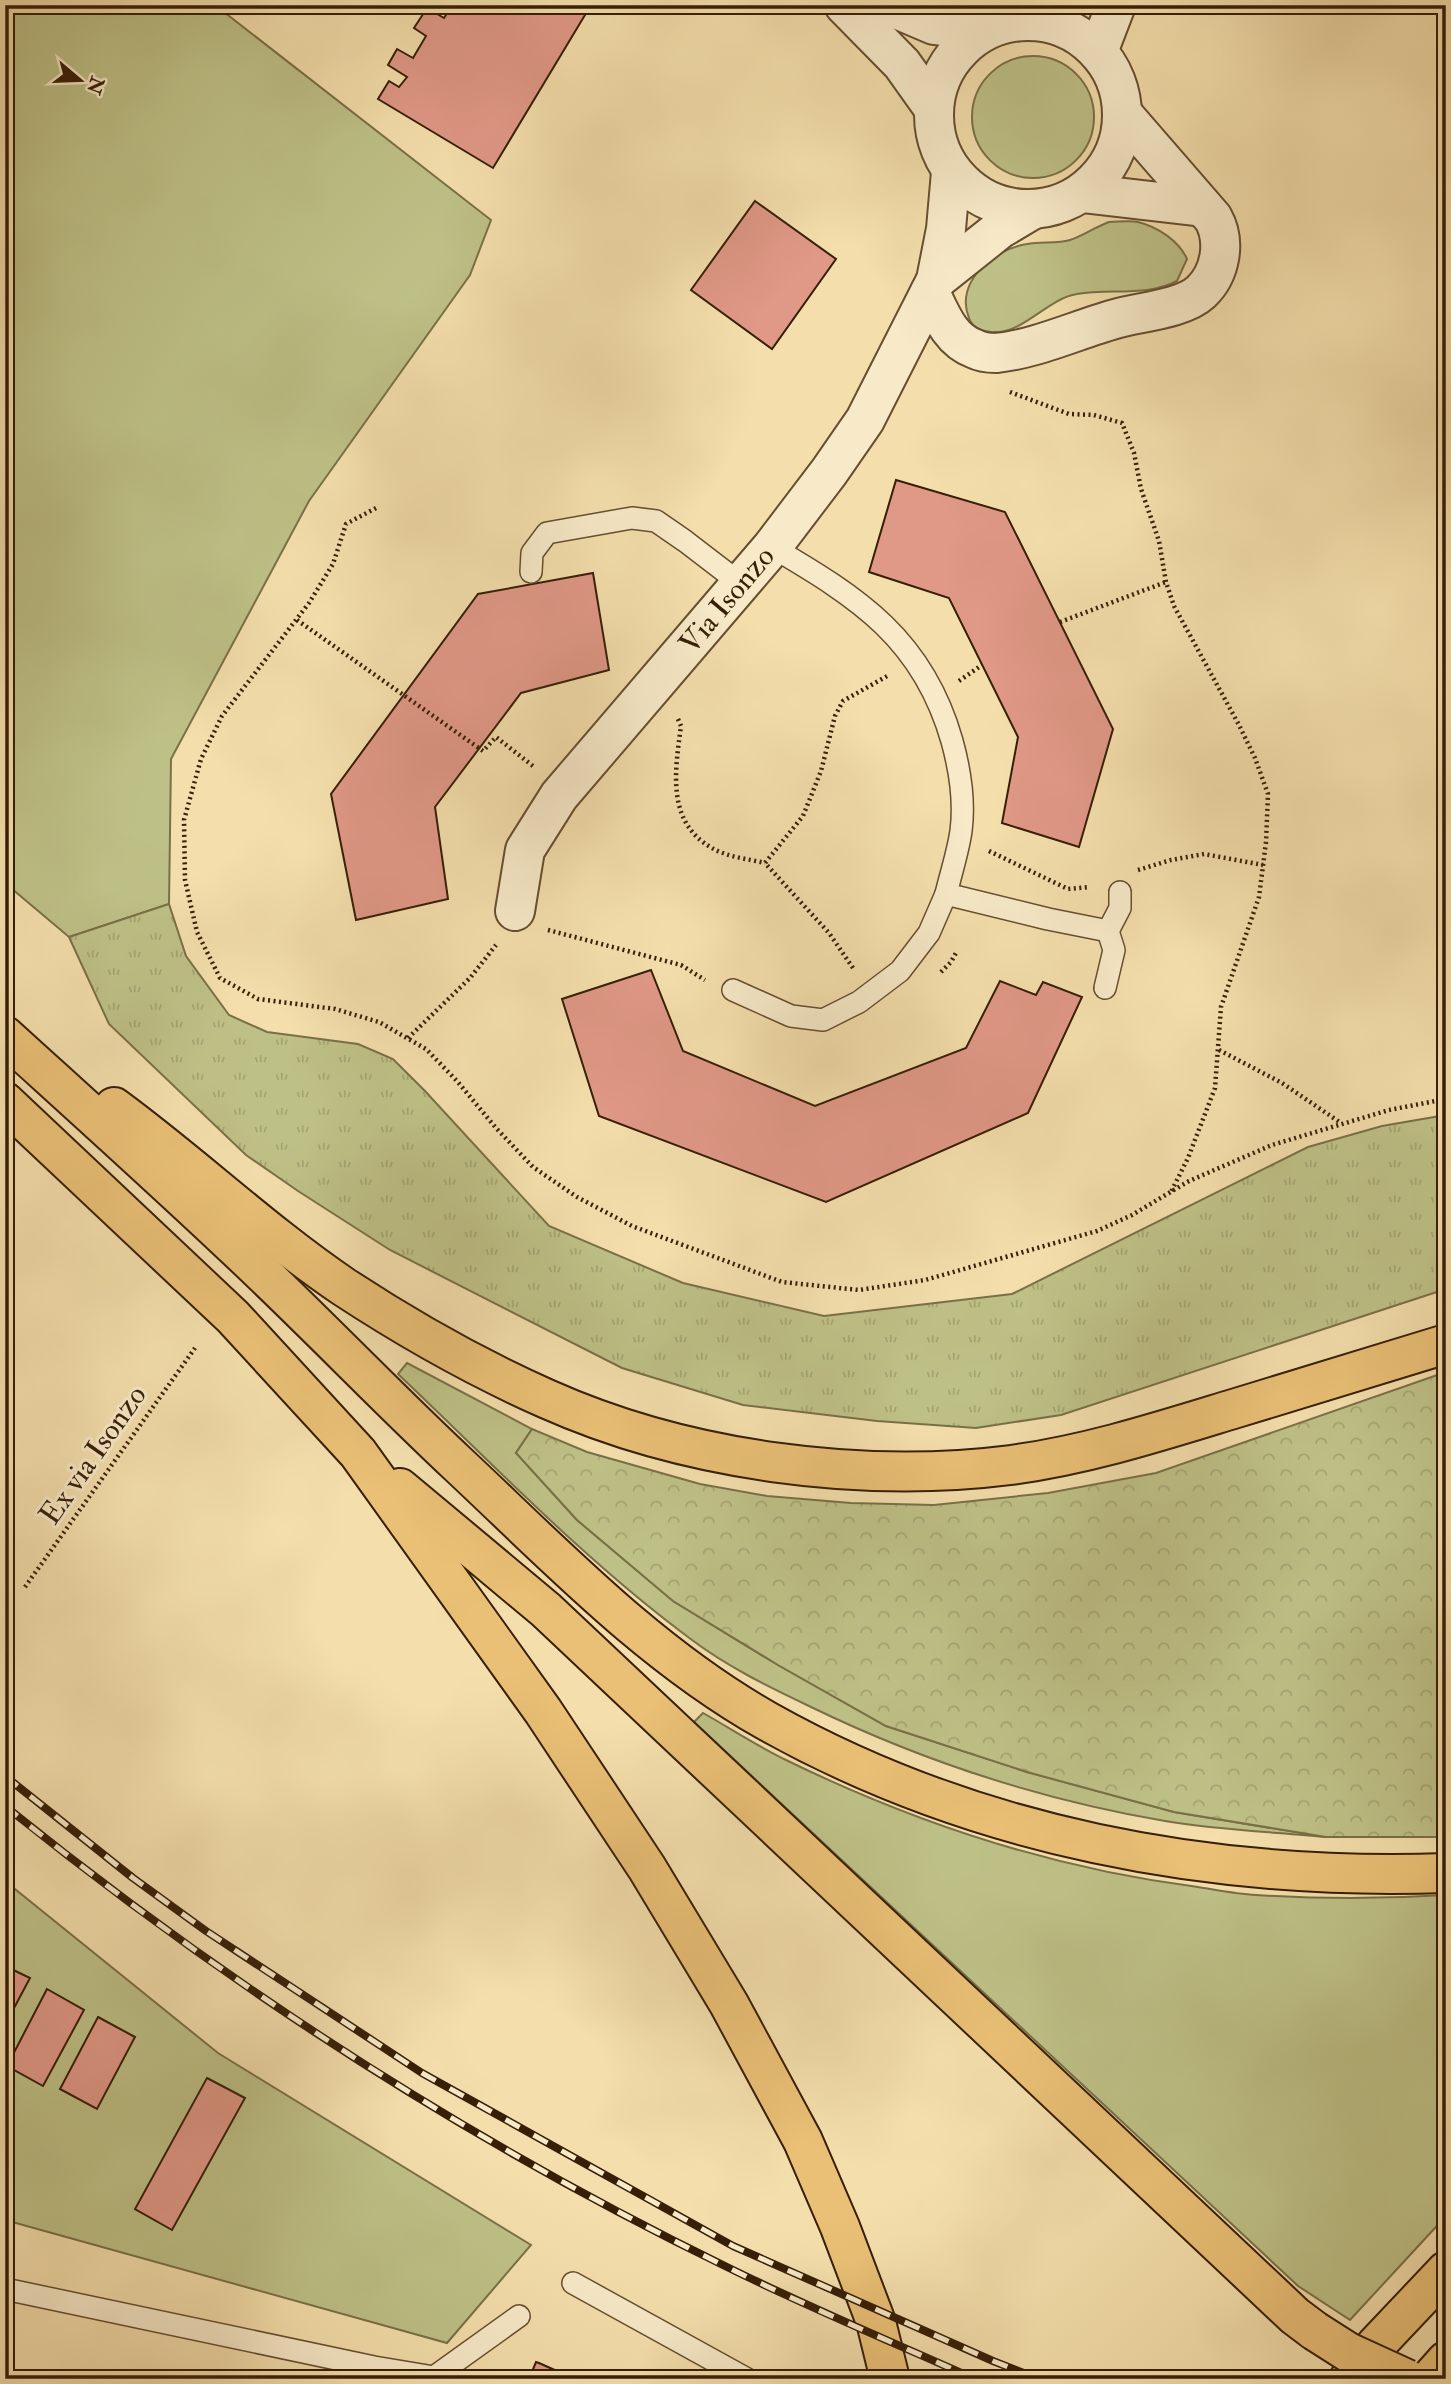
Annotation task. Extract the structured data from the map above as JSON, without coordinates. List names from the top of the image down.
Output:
{
  "streets": {
    "street": ["Via Isonzo"],
    "path": ["Ex via Isonzo"]
  },
  "north": "right"
}
